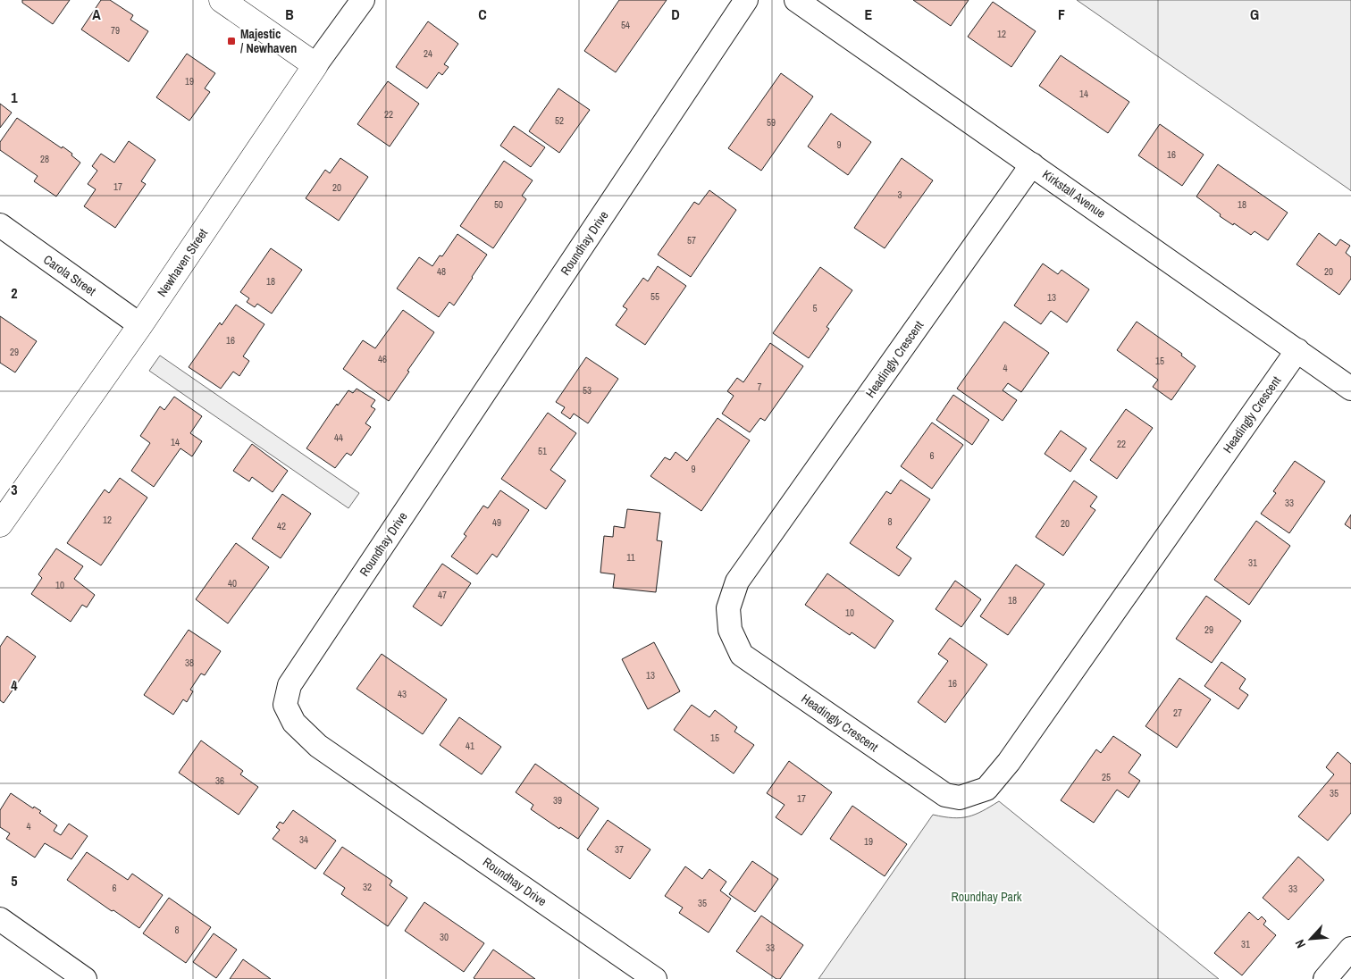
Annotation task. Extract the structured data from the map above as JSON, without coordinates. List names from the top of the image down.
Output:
{
  "streets": {
    "street": [
      "Kirkstall Avenue",
      "Roundhay Drive",
      "Newhaven Street",
      "Carola Street",
      "Headingly Crescent"
    ]
  },
  "crossings": [
    ["Kirkstall Avenue", "Headingly Crescent"],
    ["Newhaven Street", "Carola Street"]
  ],
  "parks": ["Roundhay Park"],
  "places": {
    "transit": ["Majestic / Newhaven"]
  },
  "house_numbers": [
    "54",
    "79",
    "12",
    "24",
    "19",
    "14",
    "22",
    "52",
    "59",
    "9",
    "16",
    "28",
    "17",
    "20",
    "3",
    "50",
    "18",
    "57",
    "48",
    "20",
    "18",
    "55",
    "13",
    "5",
    "16",
    "29",
    "46",
    "15",
    "4",
    "7",
    "53",
    "44",
    "14",
    "22",
    "51",
    "6",
    "9",
    "33",
    "12",
    "8",
    "49",
    "20",
    "42",
    "11",
    "31",
    "40",
    "10",
    "47",
    "18",
    "10",
    "29",
    "38",
    "13",
    "16",
    "43",
    "27",
    "15",
    "41",
    "25",
    "36",
    "35",
    "17",
    "39",
    "4",
    "34",
    "19",
    "37",
    "32",
    "6",
    "33",
    "35",
    "8",
    "30",
    "31",
    "33"
  ],
  "north": "bottom left",
  "grid": {
    "columns": [
      "A",
      "B",
      "C",
      "D",
      "E",
      "F",
      "G"
    ],
    "rows": [
      "1",
      "2",
      "3",
      "4",
      "5"
    ]
  }
}
